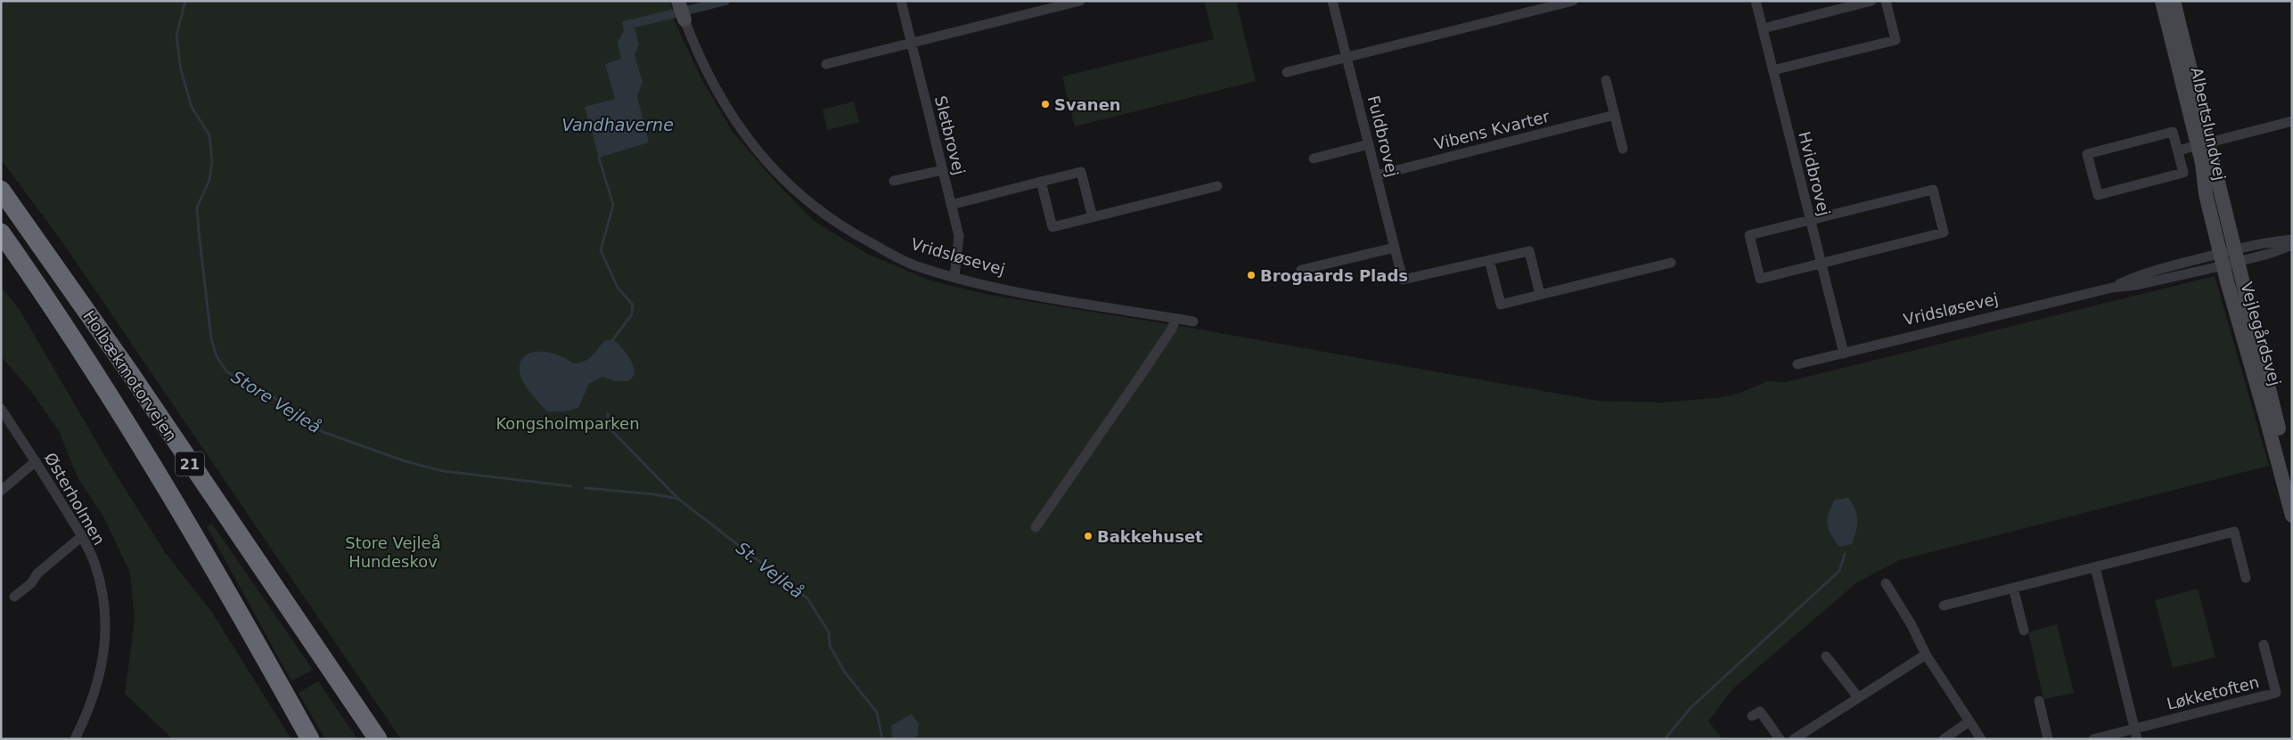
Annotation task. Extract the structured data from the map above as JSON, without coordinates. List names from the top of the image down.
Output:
{
  "streets": {
    "highway": ["Holbækmotorvejen", "21"],
    "street": [
      "Albertslundvej",
      "Vibens Kvarter",
      "Sletbrovej",
      "Fuldbrovej",
      "Hvidbrovej",
      "Vridsløsevej",
      "Vejlegårdsvej",
      "Østerholmen",
      "Løkketoften"
    ]
  },
  "crossings": [
    ["Albertslundvej", "Vridsløsevej"],
    ["Albertslundvej", "Vejlegårdsvej"],
    ["Vibens Kvarter", "Fuldbrovej"],
    ["Sletbrovej", "Vridsløsevej"],
    ["Hvidbrovej", "Vridsløsevej"],
    ["Vridsløsevej", "Vejlegårdsvej"]
  ],
  "water": ["Vandhaverne", "Store Vejleå", "St. Vejleå"],
  "parks": ["Kongsholmparken", "Store Vejleå Hundeskov"],
  "places": ["Svanen", "Brogaards Plads", "Bakkehuset"]
}
